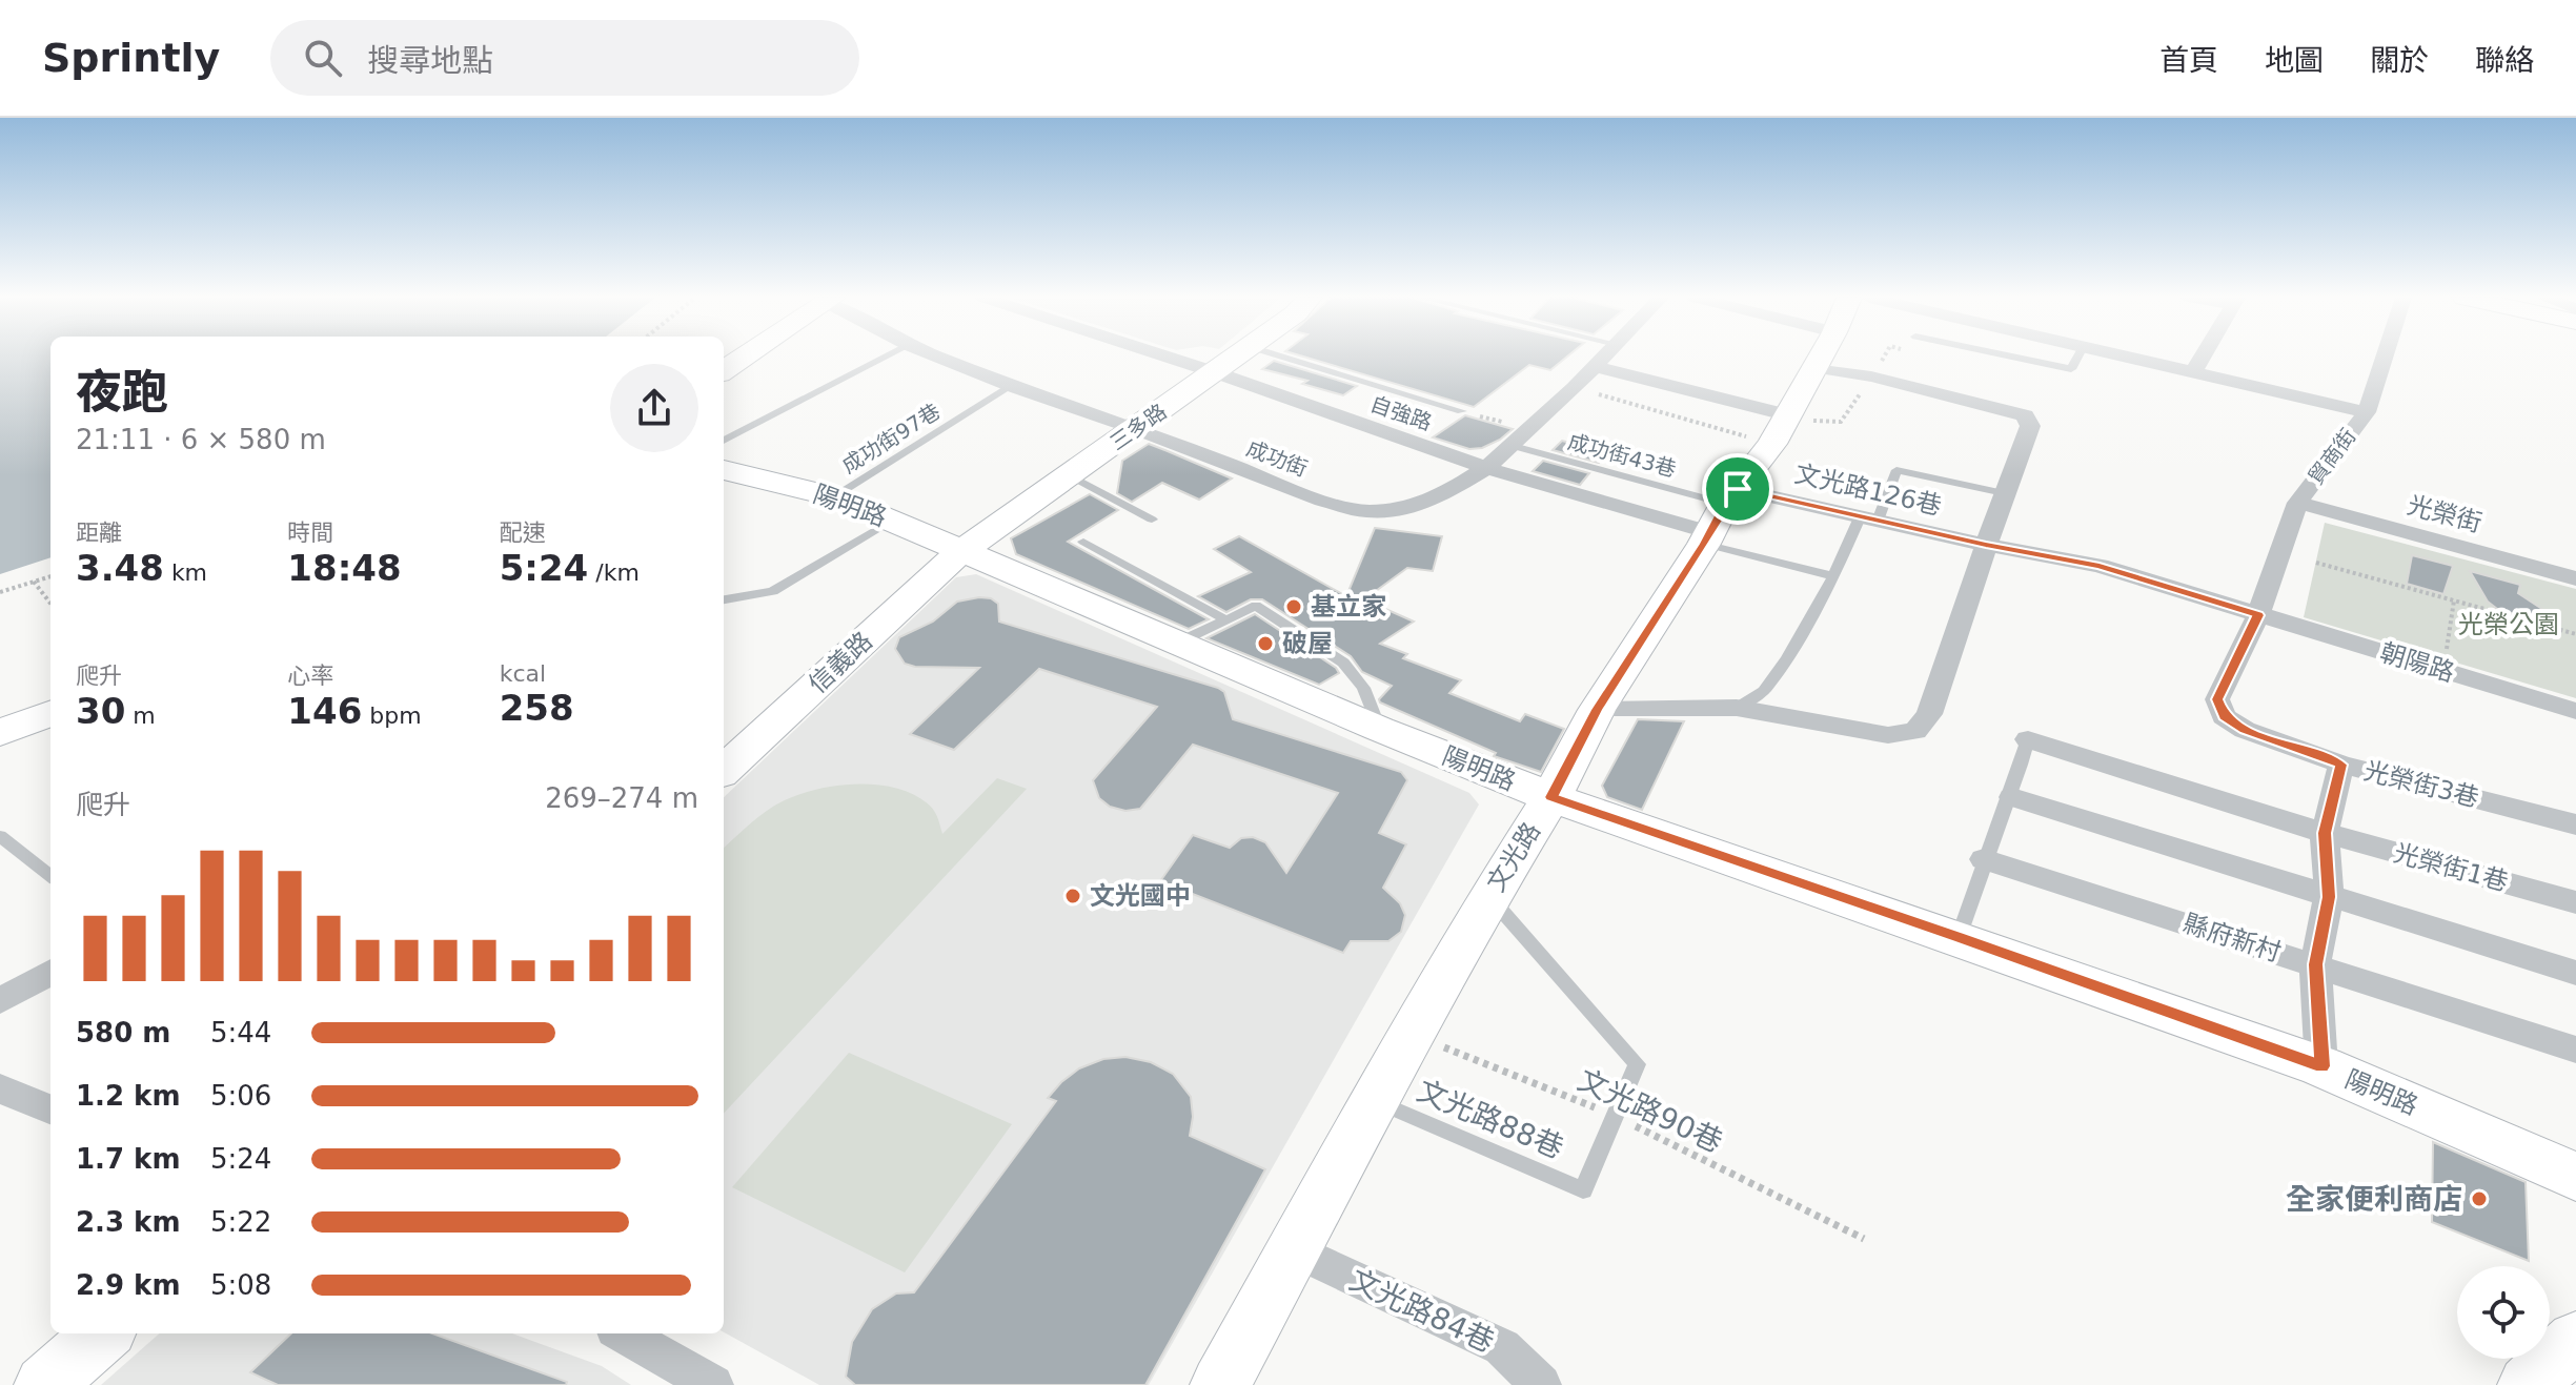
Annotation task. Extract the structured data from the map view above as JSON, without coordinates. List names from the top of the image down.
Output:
{
  "streets": {
    "street": [
      "自強路",
      "三多路",
      "貿商街",
      "成功街",
      "文光路126巷",
      "陽明路",
      "光榮街",
      "信義路",
      "朝陽路",
      "光榮街3巷",
      "文光路",
      "光榮街1巷",
      "縣府新村",
      "文光路84巷"
    ],
    "lane": ["成功街97巷", "成功街43巷", "文光路88巷"],
    "path": ["文光路90巷"]
  },
  "crossings": [
    ["自強路", "三多路"],
    ["自強路", "成功街"],
    ["自強路", "文光路"],
    ["三多路", "成功街"],
    ["三多路", "陽明路"],
    ["三多路", "信義路"],
    ["成功街97巷", "成功街"],
    ["成功街97巷", "陽明路"],
    ["成功街43巷", "成功街"],
    ["成功街43巷", "文光路126巷"],
    ["成功街43巷", "文光路"],
    ["貿商街", "光榮街"],
    ["貿商街", "朝陽路"],
    ["貿商街", "光榮街3巷"],
    ["文光路126巷", "文光路"],
    ["陽明路", "信義路"],
    ["陽明路", "文光路"],
    ["文光路", "文光路90巷"],
    ["文光路", "文光路88巷"],
    ["文光路", "文光路84巷"],
    ["文光路90巷", "文光路88巷"]
  ],
  "parks": ["光榮公園"],
  "places": [
    "基立家",
    "破屋",
    "文光國中",
    "全家便利商店"
  ],
  "page": {
    "header": "Sprintly",
    "search": "搜尋地點",
    "nav": [
      "首頁",
      "地圖",
      "關於",
      "聯絡"
    ],
    "heading": ["夜跑", "21:11 · 6 × 580 m"],
    "stats": [
      ["距離", "3.48 km"],
      ["時間", "18:48"],
      ["配速", "5:24 /km"],
      ["爬升", "30 m"],
      ["心率", "146 bpm"],
      ["kcal", "258"]
    ],
    "chart": ["爬升", "269–274 m"],
    "list": [
      {
        "name": "580 m",
        "note": "5:44"
      },
      {
        "name": "1.2 km",
        "note": "5:06"
      },
      {
        "name": "1.7 km",
        "note": "5:24"
      },
      {
        "name": "2.3 km",
        "note": "5:22"
      },
      {
        "name": "2.9 km",
        "note": "5:08"
      }
    ]
  }
}
